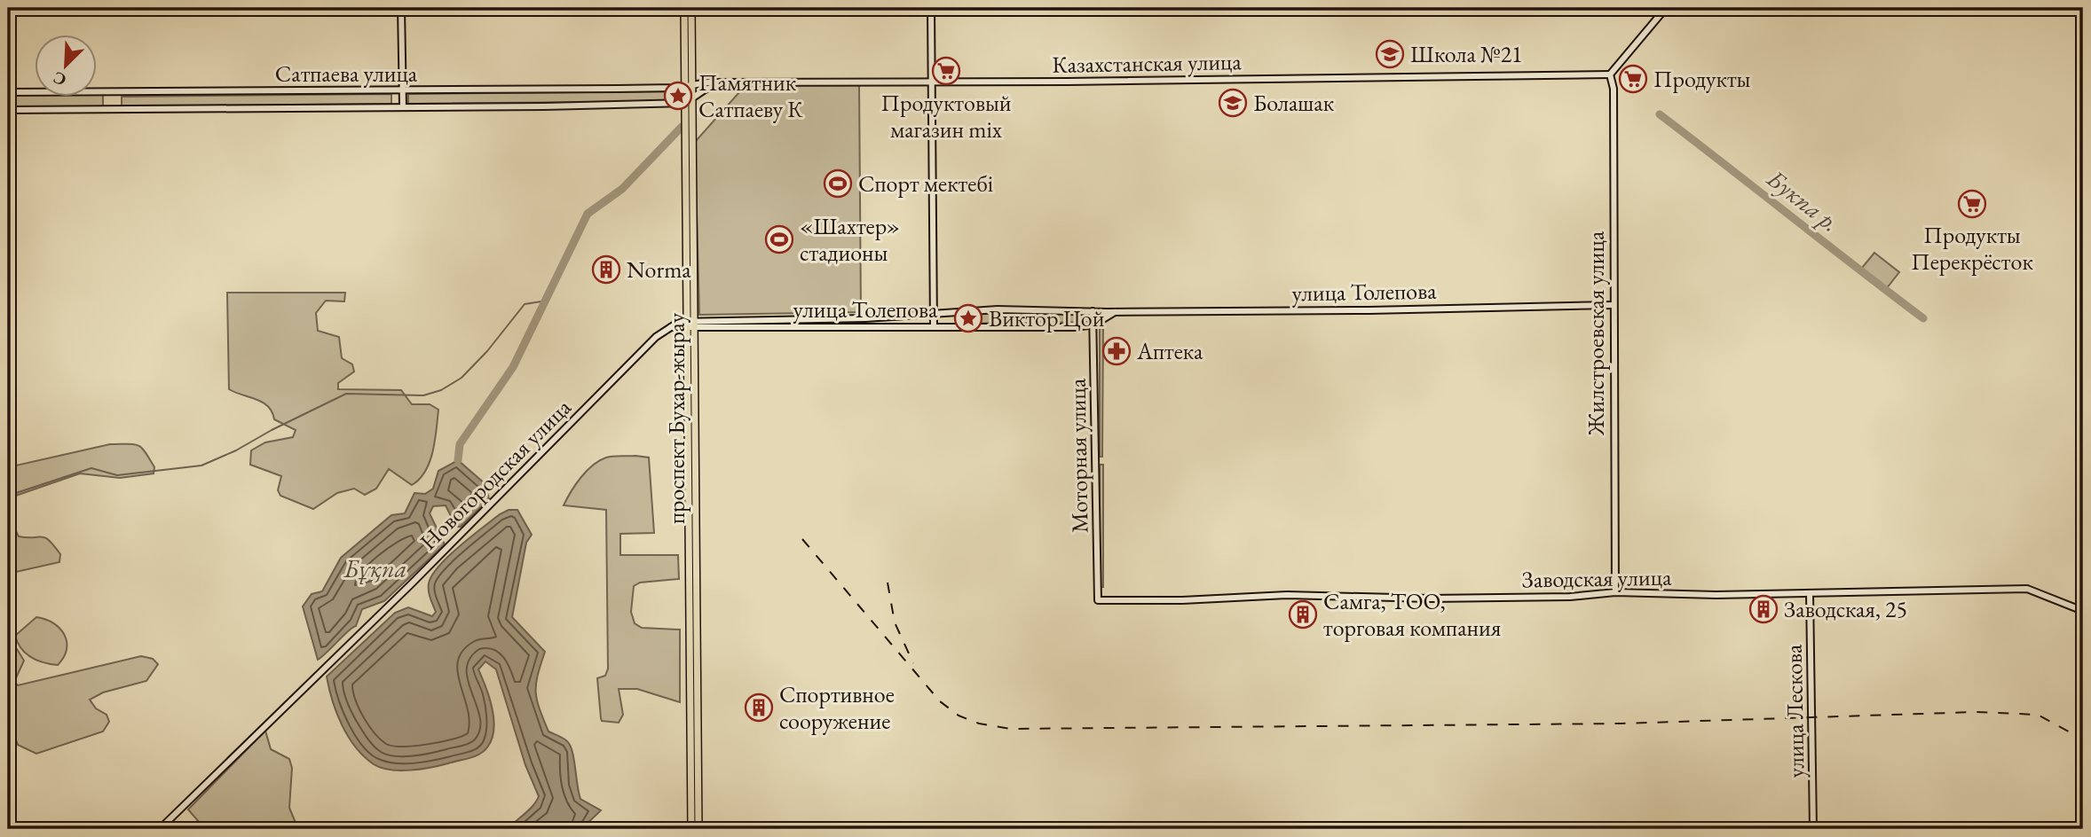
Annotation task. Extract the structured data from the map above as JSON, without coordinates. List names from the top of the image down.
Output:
{
  "streets": {
    "main road": ["проспект Бухар-жырау"],
    "street": [
      "Казахстанская улица",
      "Сатпаева улица",
      "улица Толепова",
      "Жилстроевская улица",
      "Моторная улица",
      "Новогородская улица",
      "Заводская улица",
      "улица Лескова"
    ]
  },
  "crossings": [
    ["Казахстанская улица", "Сатпаева улица"],
    ["Казахстанская улица", "Жилстроевская улица"],
    ["Казахстанская улица", "проспект Бухар-жырау"],
    ["Сатпаева улица", "проспект Бухар-жырау"],
    ["улица Толепова", "Жилстроевская улица"],
    ["улица Толепова", "проспект Бухар-жырау"],
    ["улица Толепова", "Моторная улица"],
    ["улица Толепова", "Новогородская улица"],
    ["Жилстроевская улица", "Заводская улица"],
    ["проспект Бухар-жырау", "Новогородская улица"],
    ["Моторная улица", "Заводская улица"],
    ["Заводская улица", "улица Лескова"]
  ],
  "water": ["Букпа р.", "Бұқпа"],
  "places": {
    "school or university": ["Школа №21", "Болашак"],
    "supermarket": ["Продуктовый магазин mix", "Продукты", "Продукты Перекрёсток"],
    "place": ["Памятник Сатпаеву К", "Виктор Цой"],
    "sports": ["Спорт мектебі", "«Шахтер» стадионы"],
    "building": [
      "Norma",
      "Заводская, 25",
      "Самга, ТОО, торговая компания",
      "Спортивное сооружение"
    ],
    "pharmacy": ["Аптека"]
  },
  "north": "bottom left"
}
